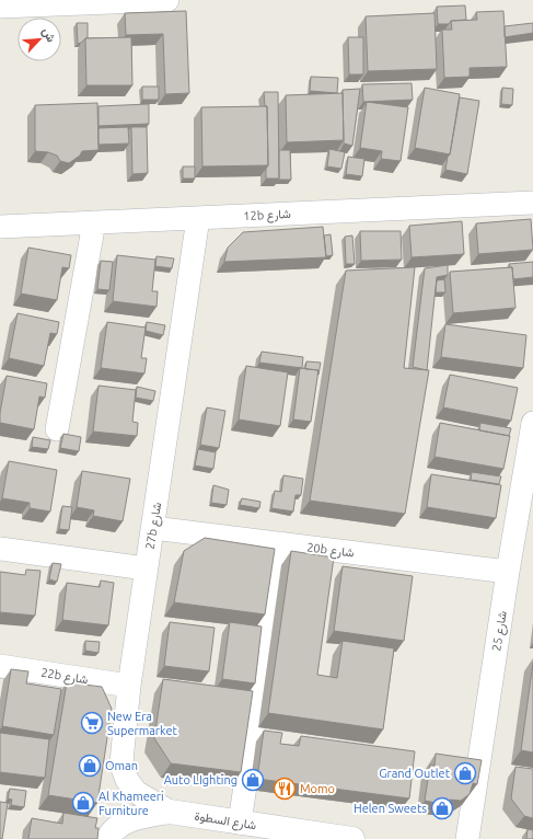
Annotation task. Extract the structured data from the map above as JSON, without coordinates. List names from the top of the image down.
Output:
{
  "streets": {
    "main road": ["شارع السطوة"],
    "street": [
      "12b شارع",
      "27b شارع",
      "20b شارع",
      "شارع 25",
      "22b شارع"
    ]
  },
  "crossings": [
    ["12b شارع", "27b شارع"],
    ["27b شارع", "20b شارع"],
    ["27b شارع", "22b شارع"],
    ["27b شارع", "شارع السطوة"],
    ["20b شارع", "شارع 25"]
  ],
  "places": {
    "supermarket": ["New Era Supermarket"],
    "shop": [
      "Oman",
      "Grand Outlet",
      "Auto LIghting",
      "Al Khameeri Furniture",
      "Helen Sweets"
    ],
    "restaurant": ["Momo"]
  },
  "north": "top right"
}
